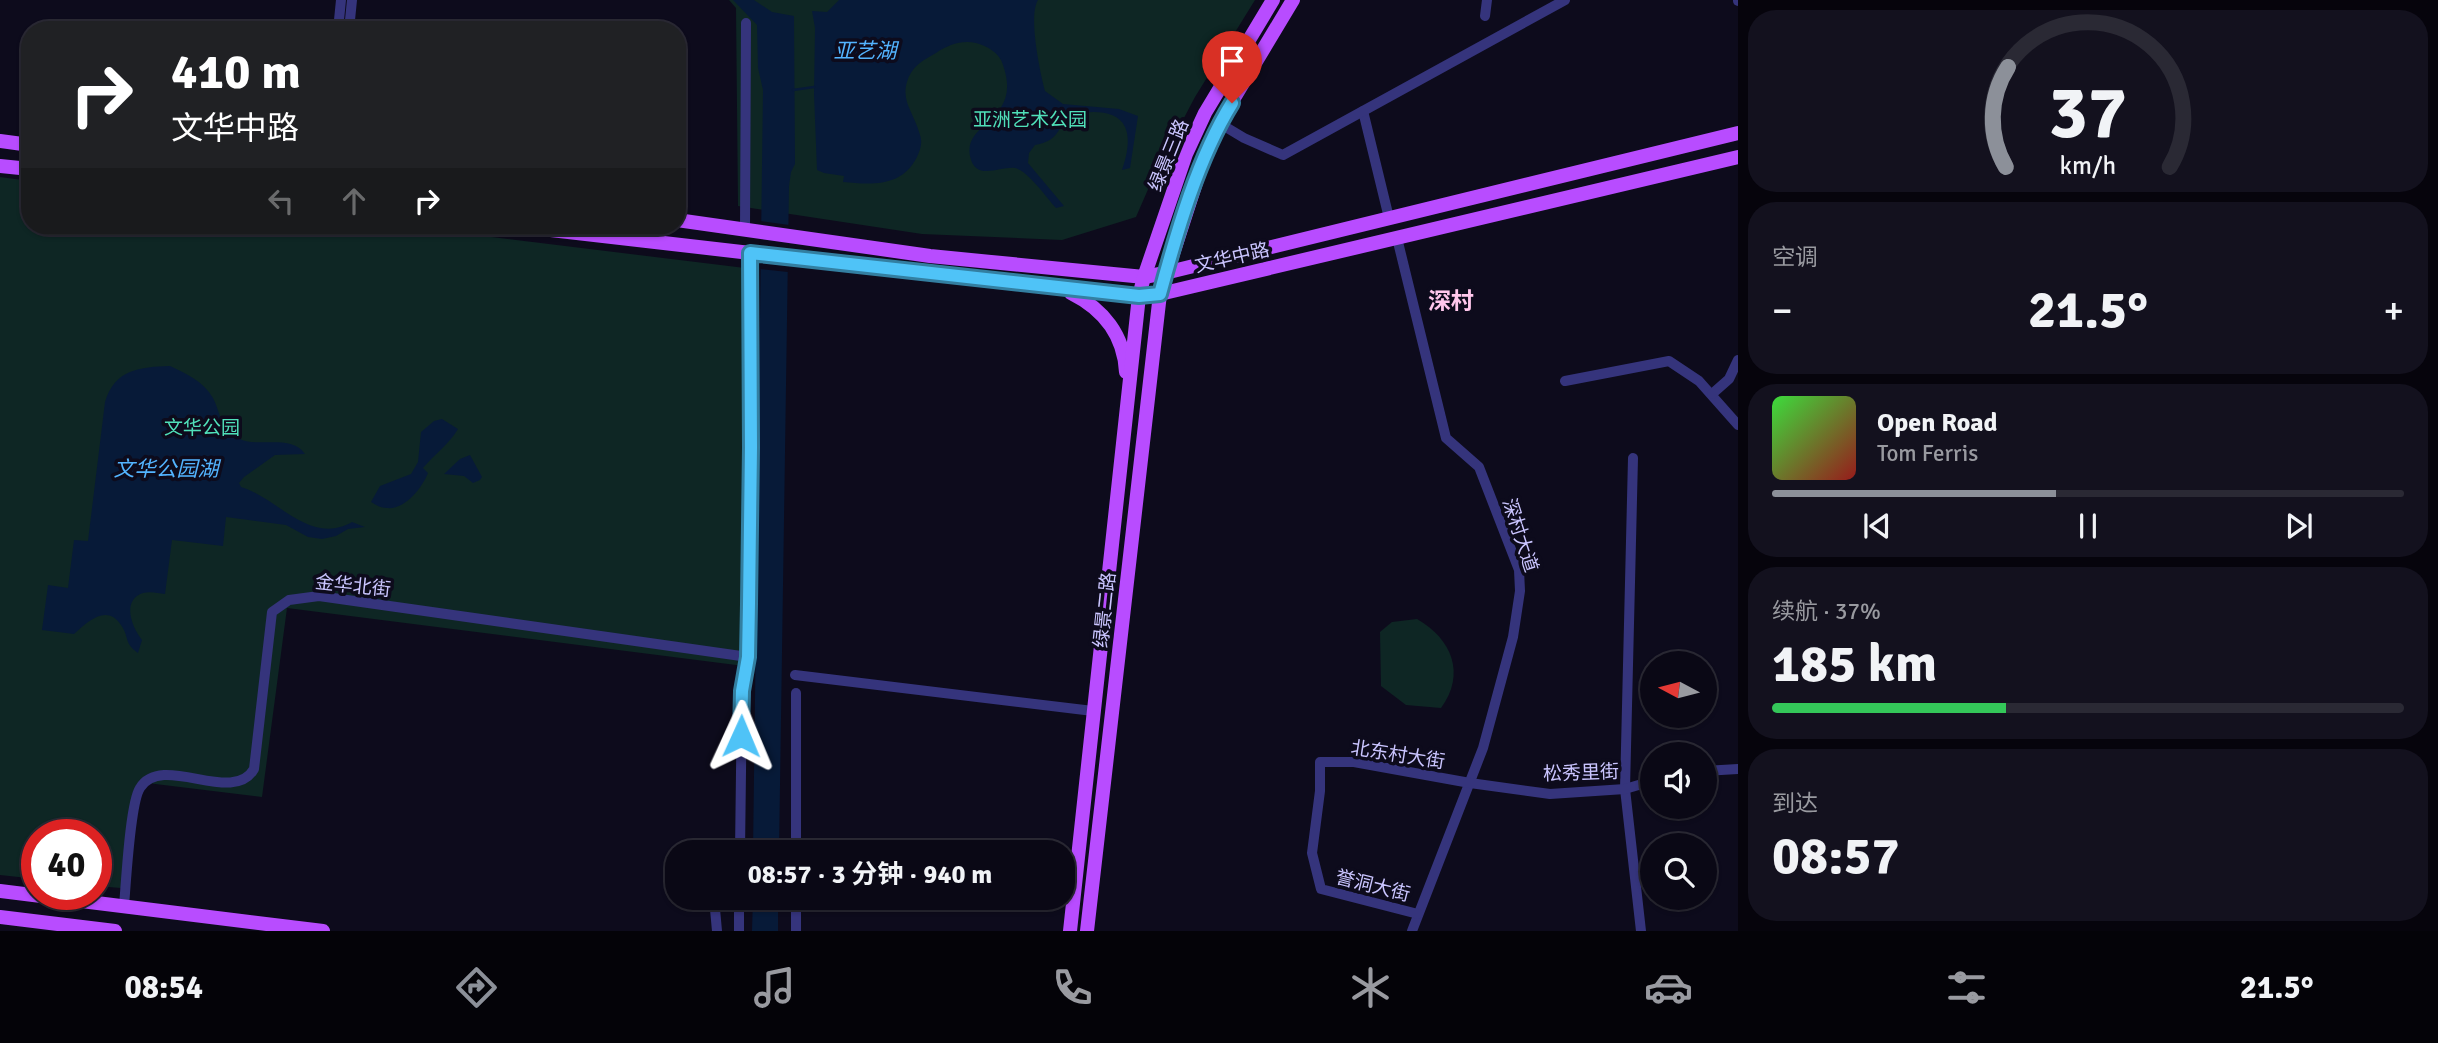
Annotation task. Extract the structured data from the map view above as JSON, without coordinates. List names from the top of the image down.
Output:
{
  "streets": {
    "main road": ["绿景三路", "文华中路", "绿景二路"],
    "street": [
      "深村大道",
      "金华北街",
      "北东村大街",
      "松秀里街",
      "誉洞大街"
    ]
  },
  "crossings": [
    ["绿景三路", "文华中路"],
    ["绿景三路", "绿景二路"],
    ["文华中路", "深村大道"],
    ["文华中路", "绿景二路"],
    ["深村大道", "北东村大街"],
    ["深村大道", "松秀里街"],
    ["深村大道", "誉洞大街"],
    ["北东村大街", "松秀里街"],
    ["北东村大街", "誉洞大街"]
  ],
  "districts": ["深村"],
  "water": ["亚艺湖", "文华公园湖"],
  "parks": ["亚洲艺术公园", "文华公园"],
  "north": "left",
  "page": {
    "turn": ["410 m", "文华中路"],
    "tile": [
      "空调",
      ["续航 · 37%", "185 km"],
      ["到达", "08:57"]
    ],
    "heat": ["−", "21.5°", "+"],
    "song": ["Open Road", "Tom Ferris"],
    "limit": "40",
    "trip": "08:57 · 3 分钟 · 940 m",
    "tabs": ["08:54", "21.5°"],
    "gauge": ["37", "km/h"]
  }
}
